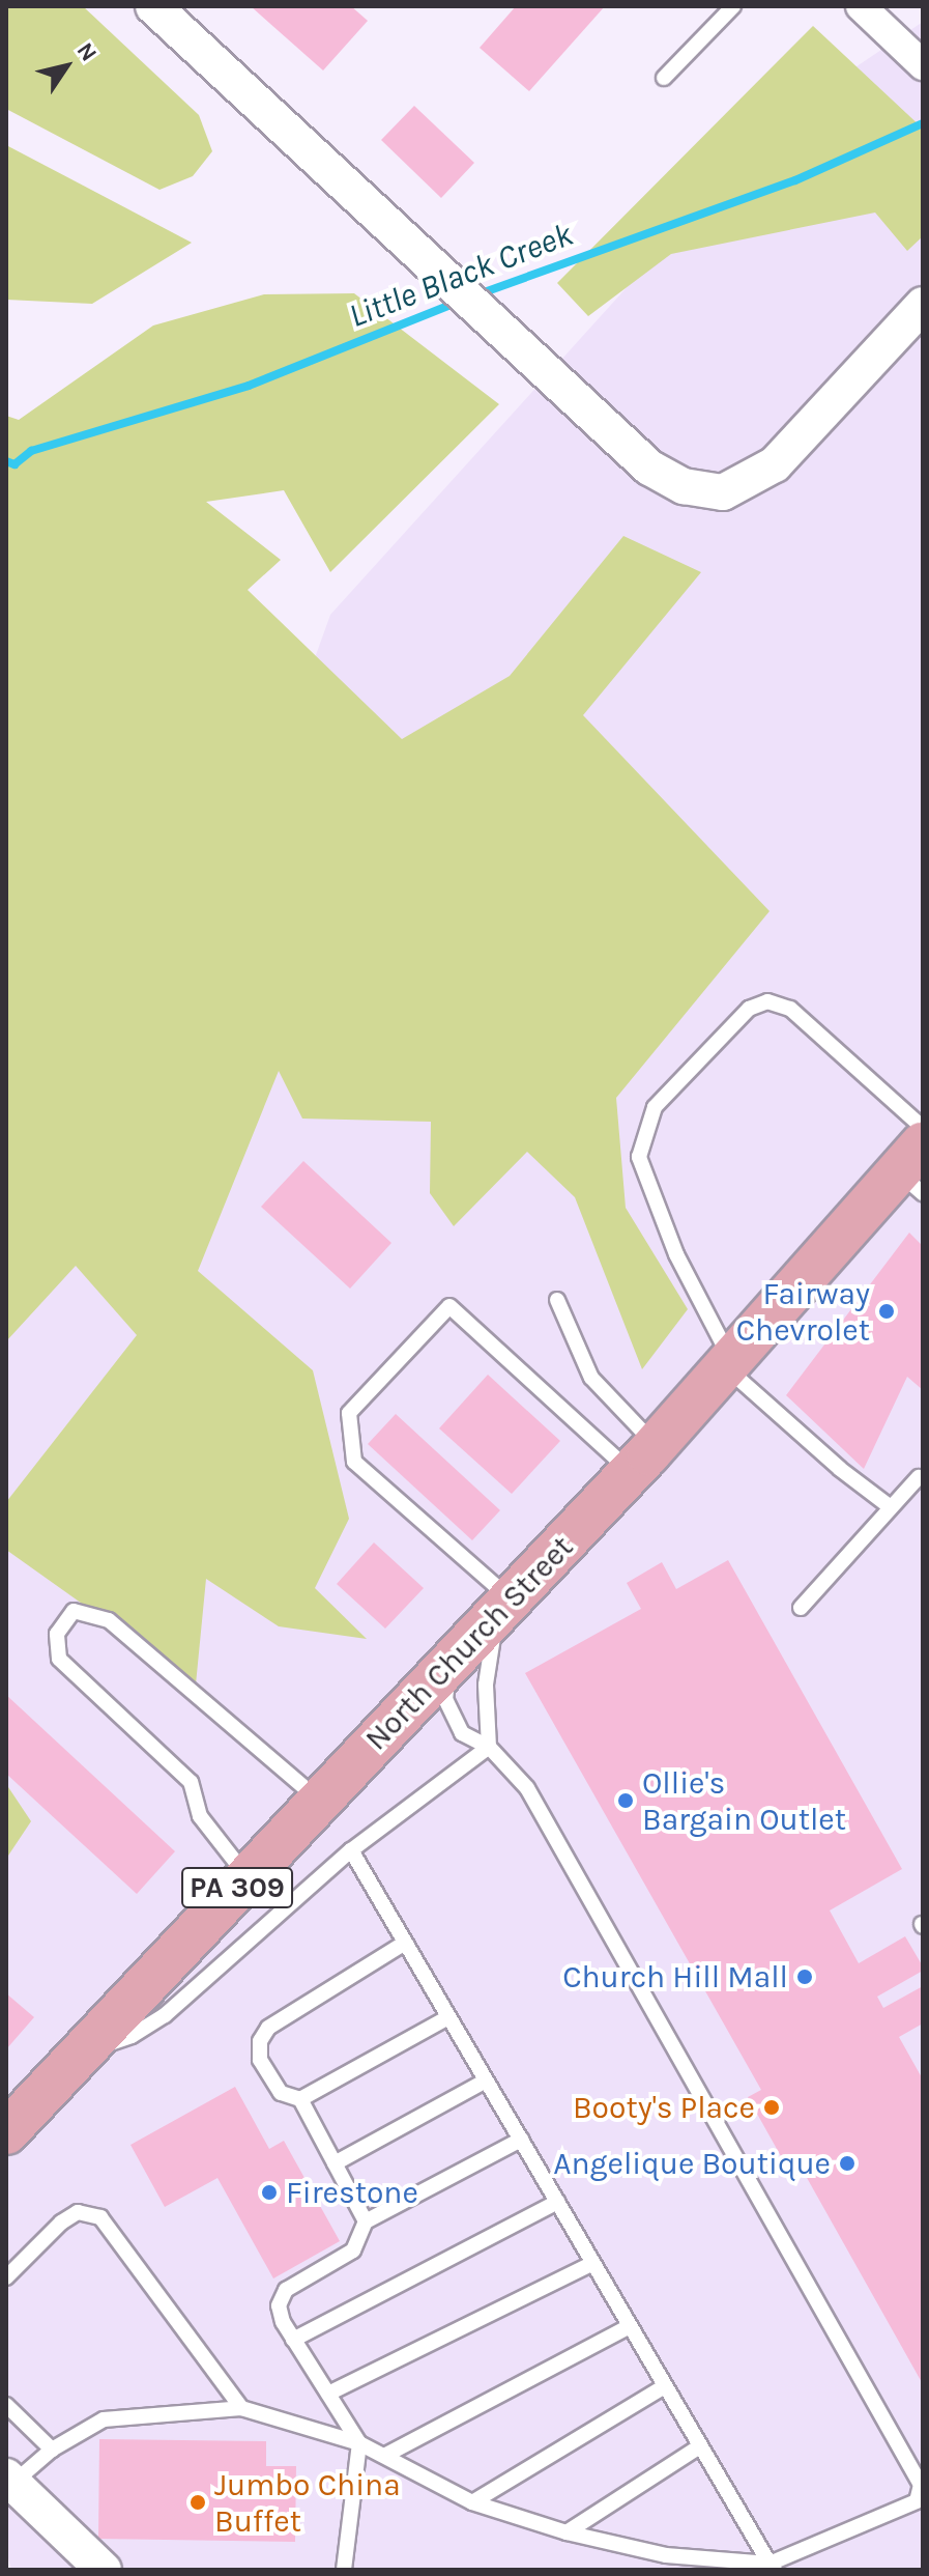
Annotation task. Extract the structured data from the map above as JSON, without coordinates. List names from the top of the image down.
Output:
{
  "streets": {
    "main road": ["North Church Street", "PA 309"]
  },
  "water": ["Little Black Creek"],
  "places": [
    "Fairway Chevrolet",
    "Ollie's Bargain Outlet",
    "Church Hill Mall",
    "Booty's Place",
    "Angelique Boutique",
    "Firestone",
    "Jumbo China Buffet"
  ],
  "north": "top right"
}
